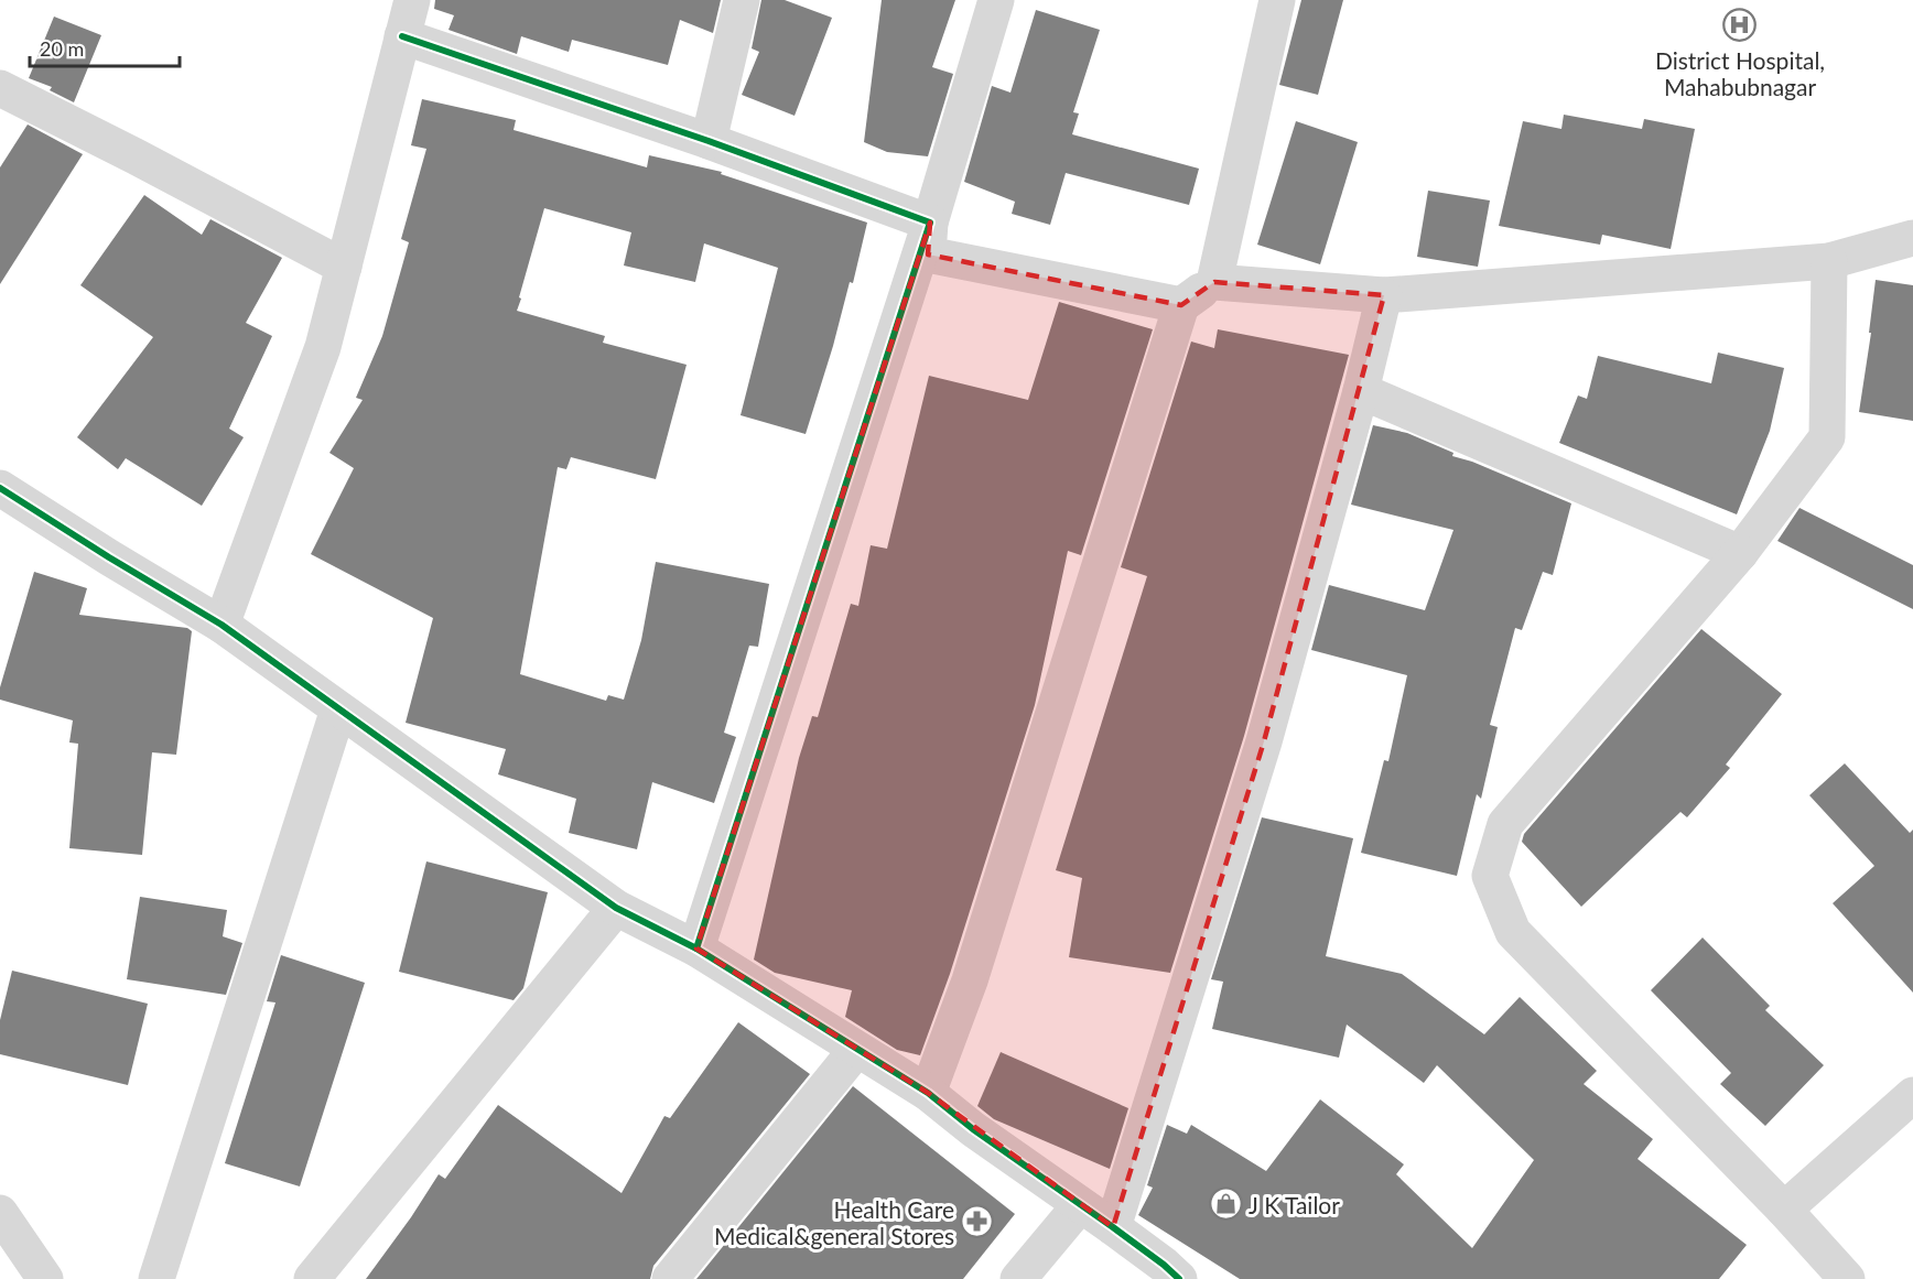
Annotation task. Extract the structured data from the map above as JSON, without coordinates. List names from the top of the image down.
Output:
{
  "places": {
    "hospital": ["District Hospital, Mahabubnagar"],
    "shop": ["J K Tailor"],
    "pharmacy": ["Health Care Medical&general Stores"]
  },
  "scale_bar": "20 m"
}
